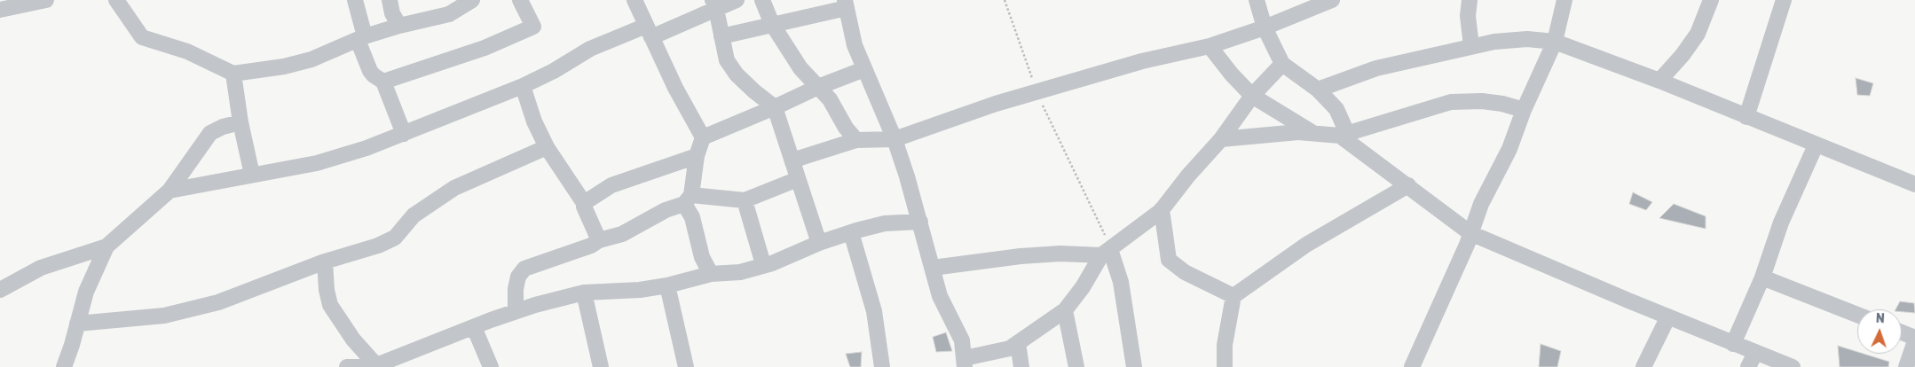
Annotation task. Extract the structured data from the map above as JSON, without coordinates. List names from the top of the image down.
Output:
{
  "north": "top"
}
